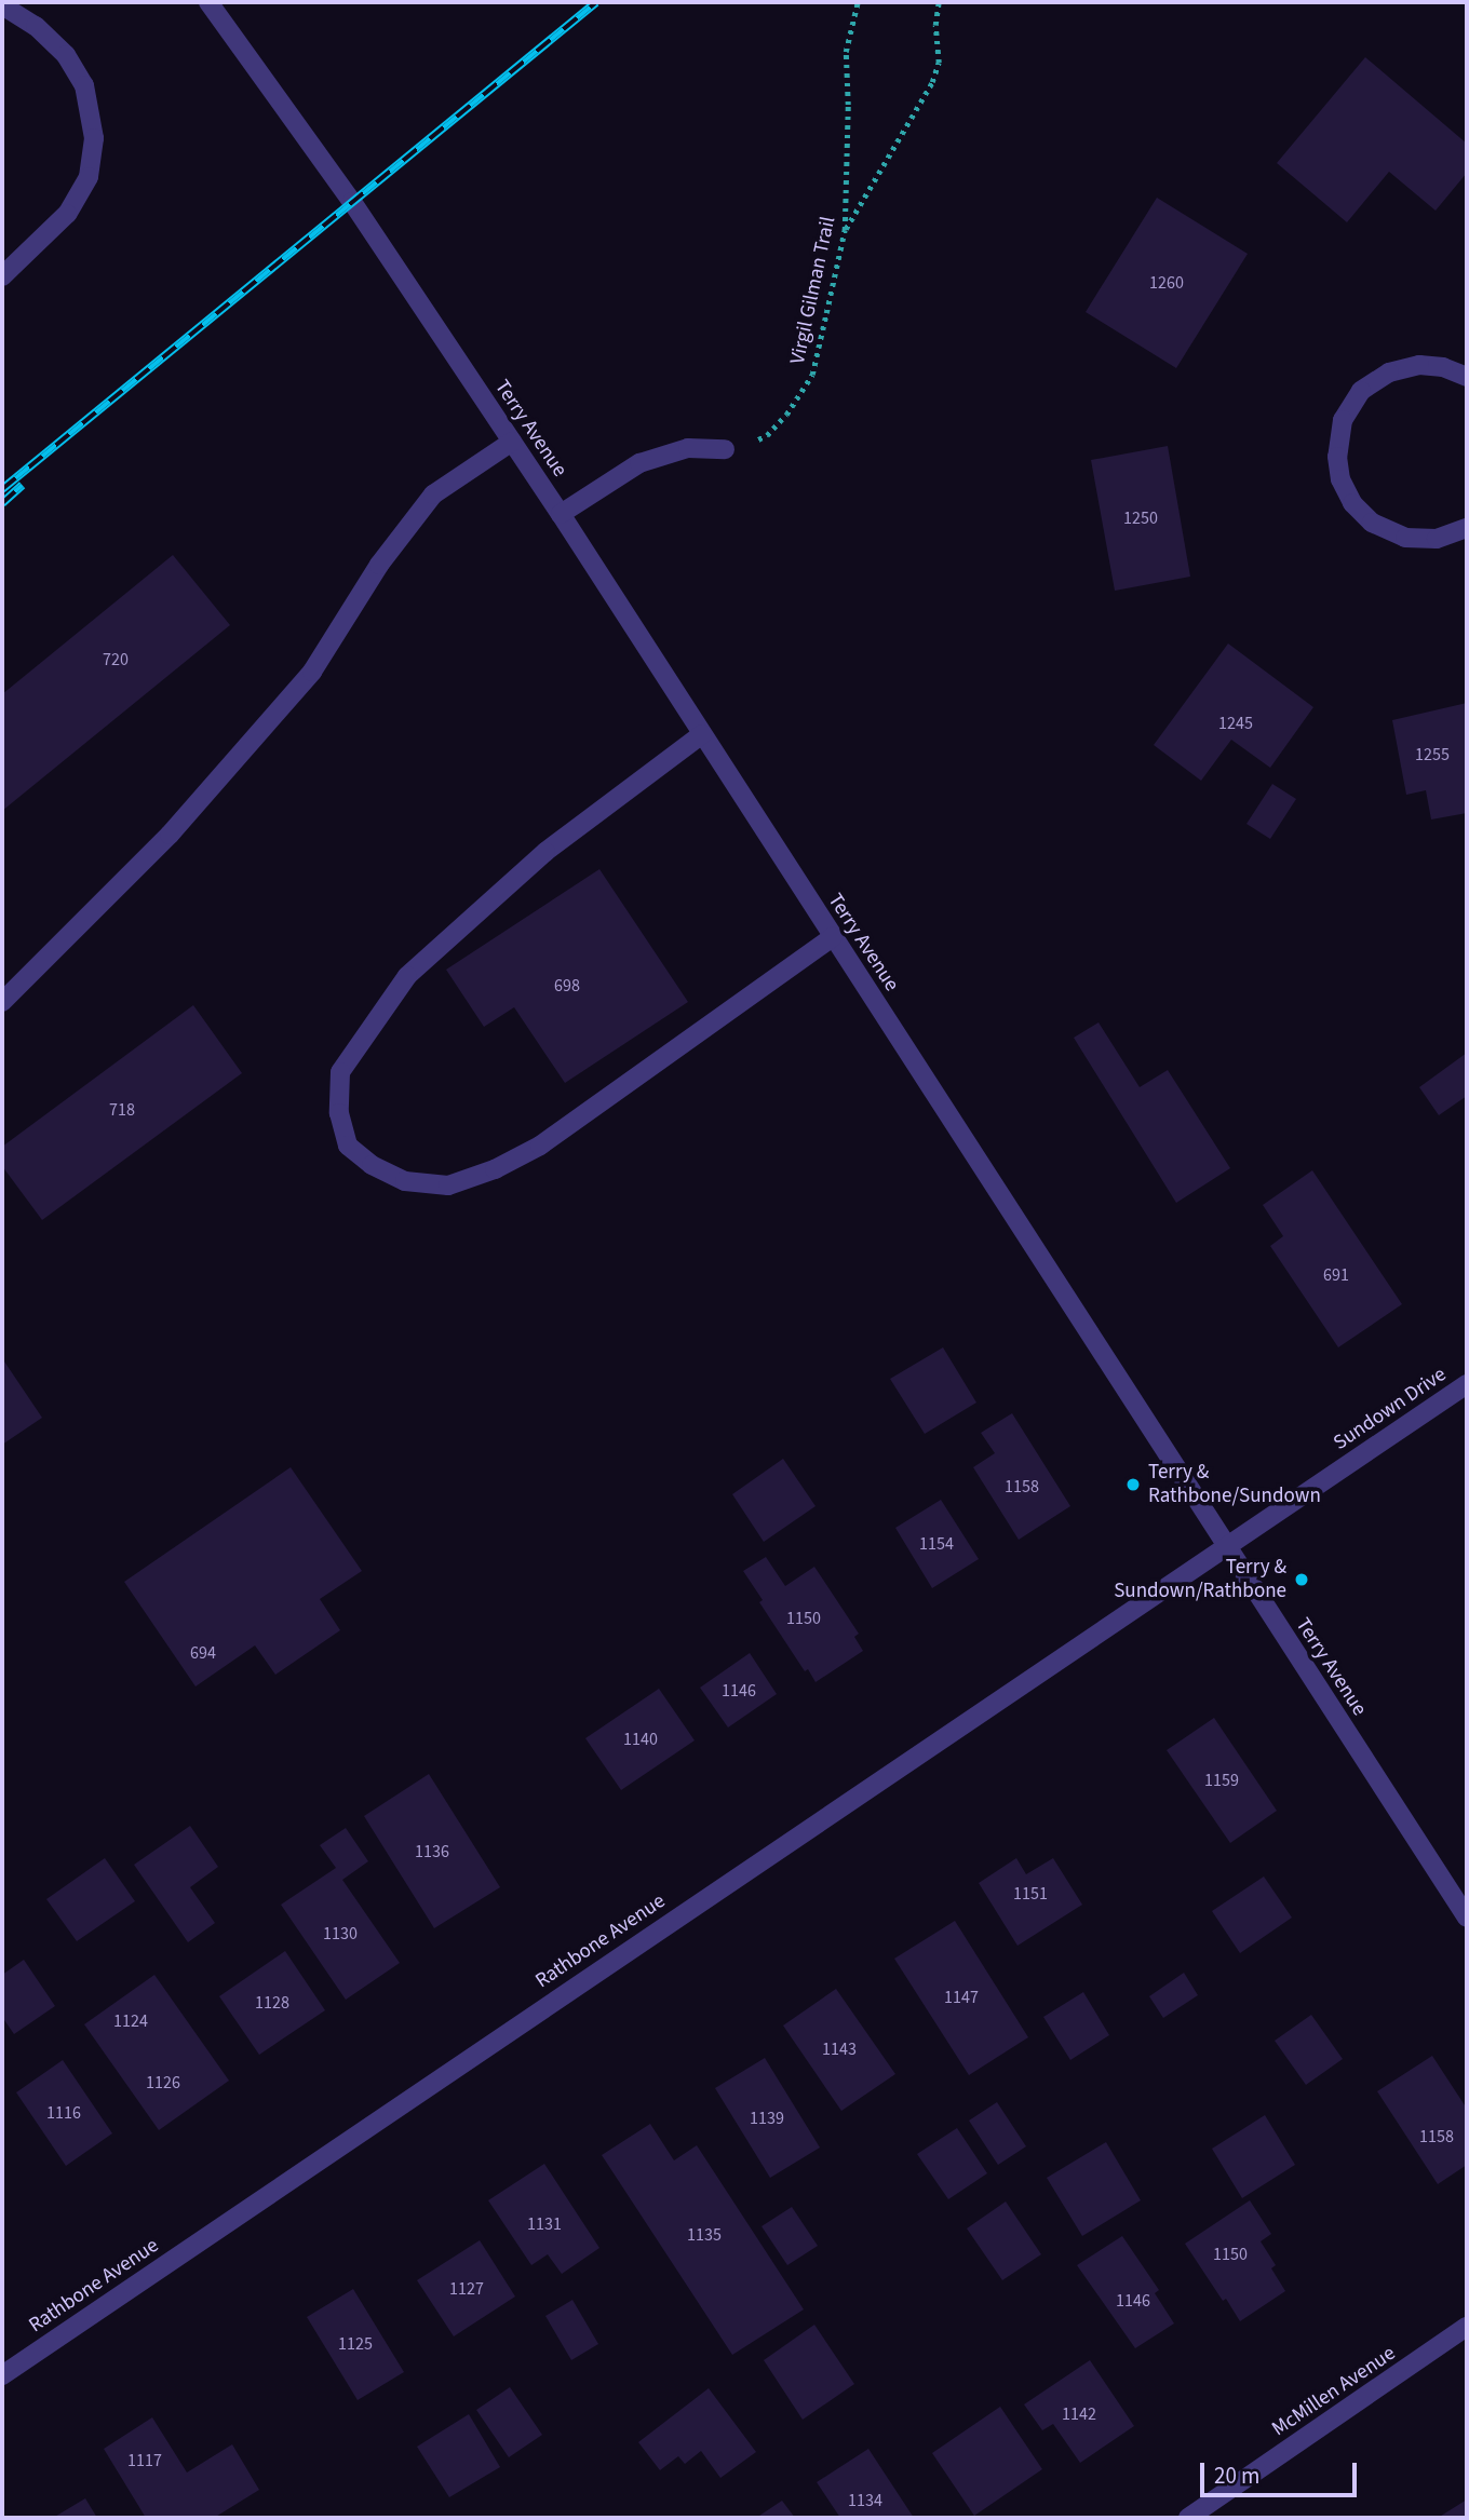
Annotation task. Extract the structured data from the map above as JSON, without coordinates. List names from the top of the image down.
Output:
{
  "streets": {
    "street": [
      "Terry Avenue",
      "Sundown Drive",
      "Rathbone Avenue",
      "McMillen Avenue"
    ],
    "path": ["Virgil Gilman Trail"]
  },
  "crossings": [
    ["Terry Avenue", "Sundown Drive"],
    ["Terry Avenue", "Rathbone Avenue"],
    ["Sundown Drive", "Rathbone Avenue"]
  ],
  "places": ["Terry & Rathbone/Sundown", "Terry & Sundown/Rathbone"],
  "house_numbers": [
    "1260",
    "1250",
    "720",
    "1245",
    "1255",
    "698",
    "718",
    "691",
    "1158",
    "1154",
    "1150",
    "694",
    "1146",
    "1140",
    "1159",
    "1136",
    "1151",
    "1130",
    "1147",
    "1128",
    "1124",
    "1143",
    "1126",
    "1116",
    "1139",
    "1158",
    "1131",
    "1135",
    "1150",
    "1127",
    "1146",
    "1125",
    "1142",
    "1117",
    "1134"
  ],
  "scale_bar": "20 m"
}
